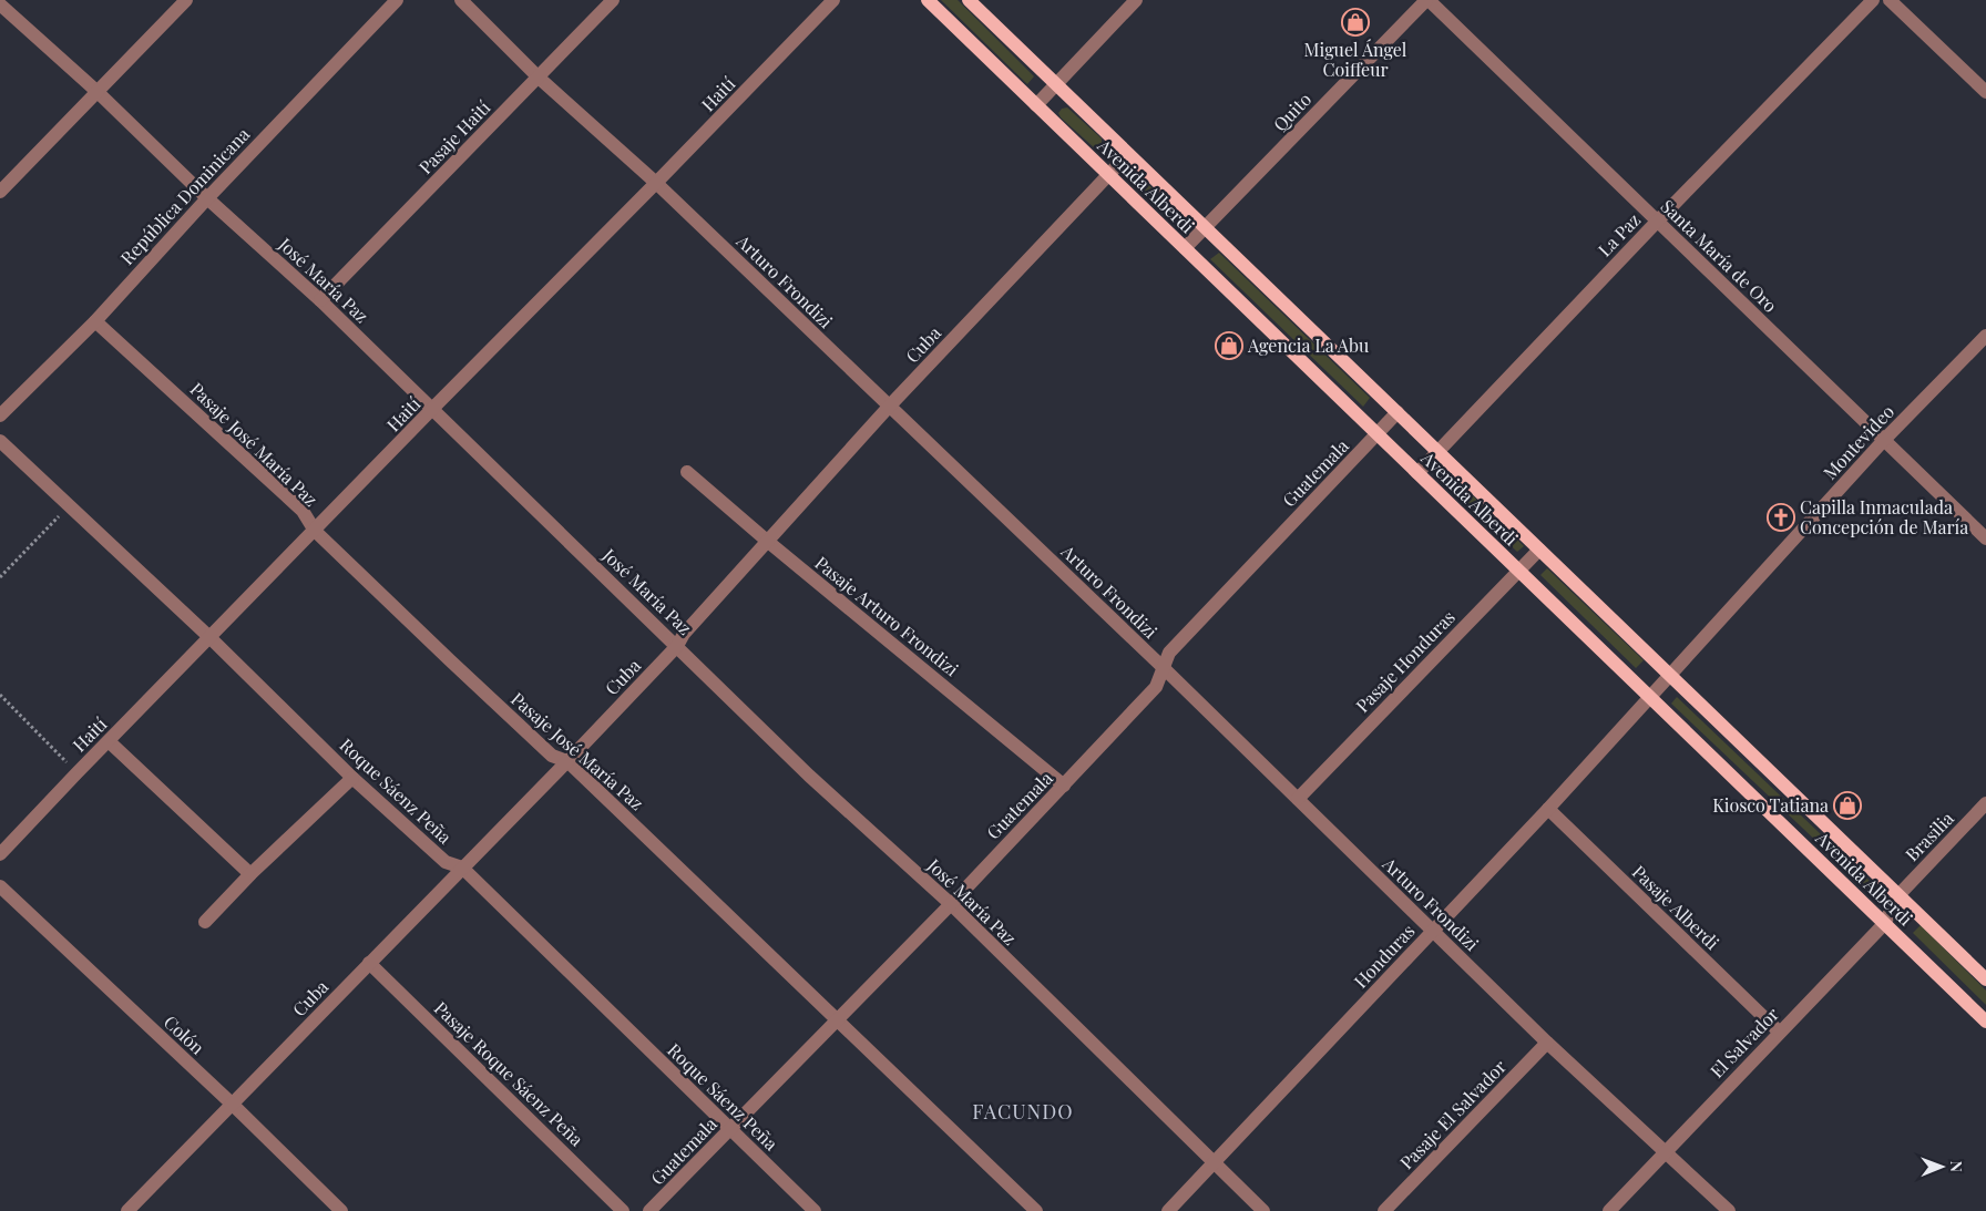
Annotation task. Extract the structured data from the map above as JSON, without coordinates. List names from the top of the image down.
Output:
{
  "streets": {
    "main road": ["Avenida Alberdi"],
    "street": [
      "Haití",
      "Quito",
      "Pasaje Haití",
      "República Dominicana",
      "La Paz",
      "Santa María de Oro",
      "José María Paz",
      "Arturo Frondizi",
      "Cuba",
      "Montevideo",
      "Pasaje José María Paz",
      "Guatemala",
      "Pasaje Arturo Frondizi",
      "Pasaje Honduras",
      "Roque Sáenz Peña",
      "Brasilia",
      "Pasaje Alberdi",
      "Honduras",
      "Colón",
      "El Salvador",
      "Pasaje Roque Sáenz Peña",
      "Pasaje El Salvador"
    ]
  },
  "crossings": [
    ["Haití", "José María Paz"],
    ["Haití", "Arturo Frondizi"],
    ["Haití", "Pasaje José María Paz"],
    ["Haití", "Roque Sáenz Peña"],
    ["Quito", "Avenida Alberdi"],
    ["Quito", "Santa María de Oro"],
    ["Pasaje Haití", "José María Paz"],
    ["Pasaje Haití", "Arturo Frondizi"],
    ["Avenida Alberdi", "La Paz"],
    ["Avenida Alberdi", "Cuba"],
    ["Avenida Alberdi", "Montevideo"],
    ["Avenida Alberdi", "Guatemala"],
    ["Avenida Alberdi", "Pasaje Honduras"],
    ["Avenida Alberdi", "Brasilia"],
    ["Avenida Alberdi", "Honduras"],
    ["Avenida Alberdi", "El Salvador"],
    ["República Dominicana", "José María Paz"],
    ["República Dominicana", "Pasaje José María Paz"],
    ["La Paz", "Santa María de Oro"],
    ["Santa María de Oro", "Montevideo"],
    ["José María Paz", "Cuba"],
    ["José María Paz", "Guatemala"],
    ["José María Paz", "Honduras"],
    ["Arturo Frondizi", "Cuba"],
    ["Arturo Frondizi", "Guatemala"],
    ["Arturo Frondizi", "Pasaje Honduras"],
    ["Arturo Frondizi", "Honduras"],
    ["Arturo Frondizi", "El Salvador"],
    ["Arturo Frondizi", "Pasaje El Salvador"],
    ["Cuba", "Pasaje José María Paz"],
    ["Cuba", "Pasaje Arturo Frondizi"],
    ["Cuba", "Roque Sáenz Peña"],
    ["Cuba", "Colón"],
    ["Cuba", "Pasaje Roque Sáenz Peña"],
    ["Montevideo", "Honduras"],
    ["Pasaje José María Paz", "Guatemala"],
    ["Guatemala", "Pasaje Arturo Frondizi"],
    ["Guatemala", "Roque Sáenz Peña"],
    ["Brasilia", "El Salvador"],
    ["Pasaje Alberdi", "Honduras"],
    ["Pasaje Alberdi", "El Salvador"]
  ],
  "districts": ["FACUNDO"],
  "places": {
    "shop": ["Miguel Ángel Coiffeur", "Agencia La Abu", "Kiosco Tatiana"],
    "church": ["Capilla Inmaculada Concepción de María"]
  },
  "north": "right"
}
